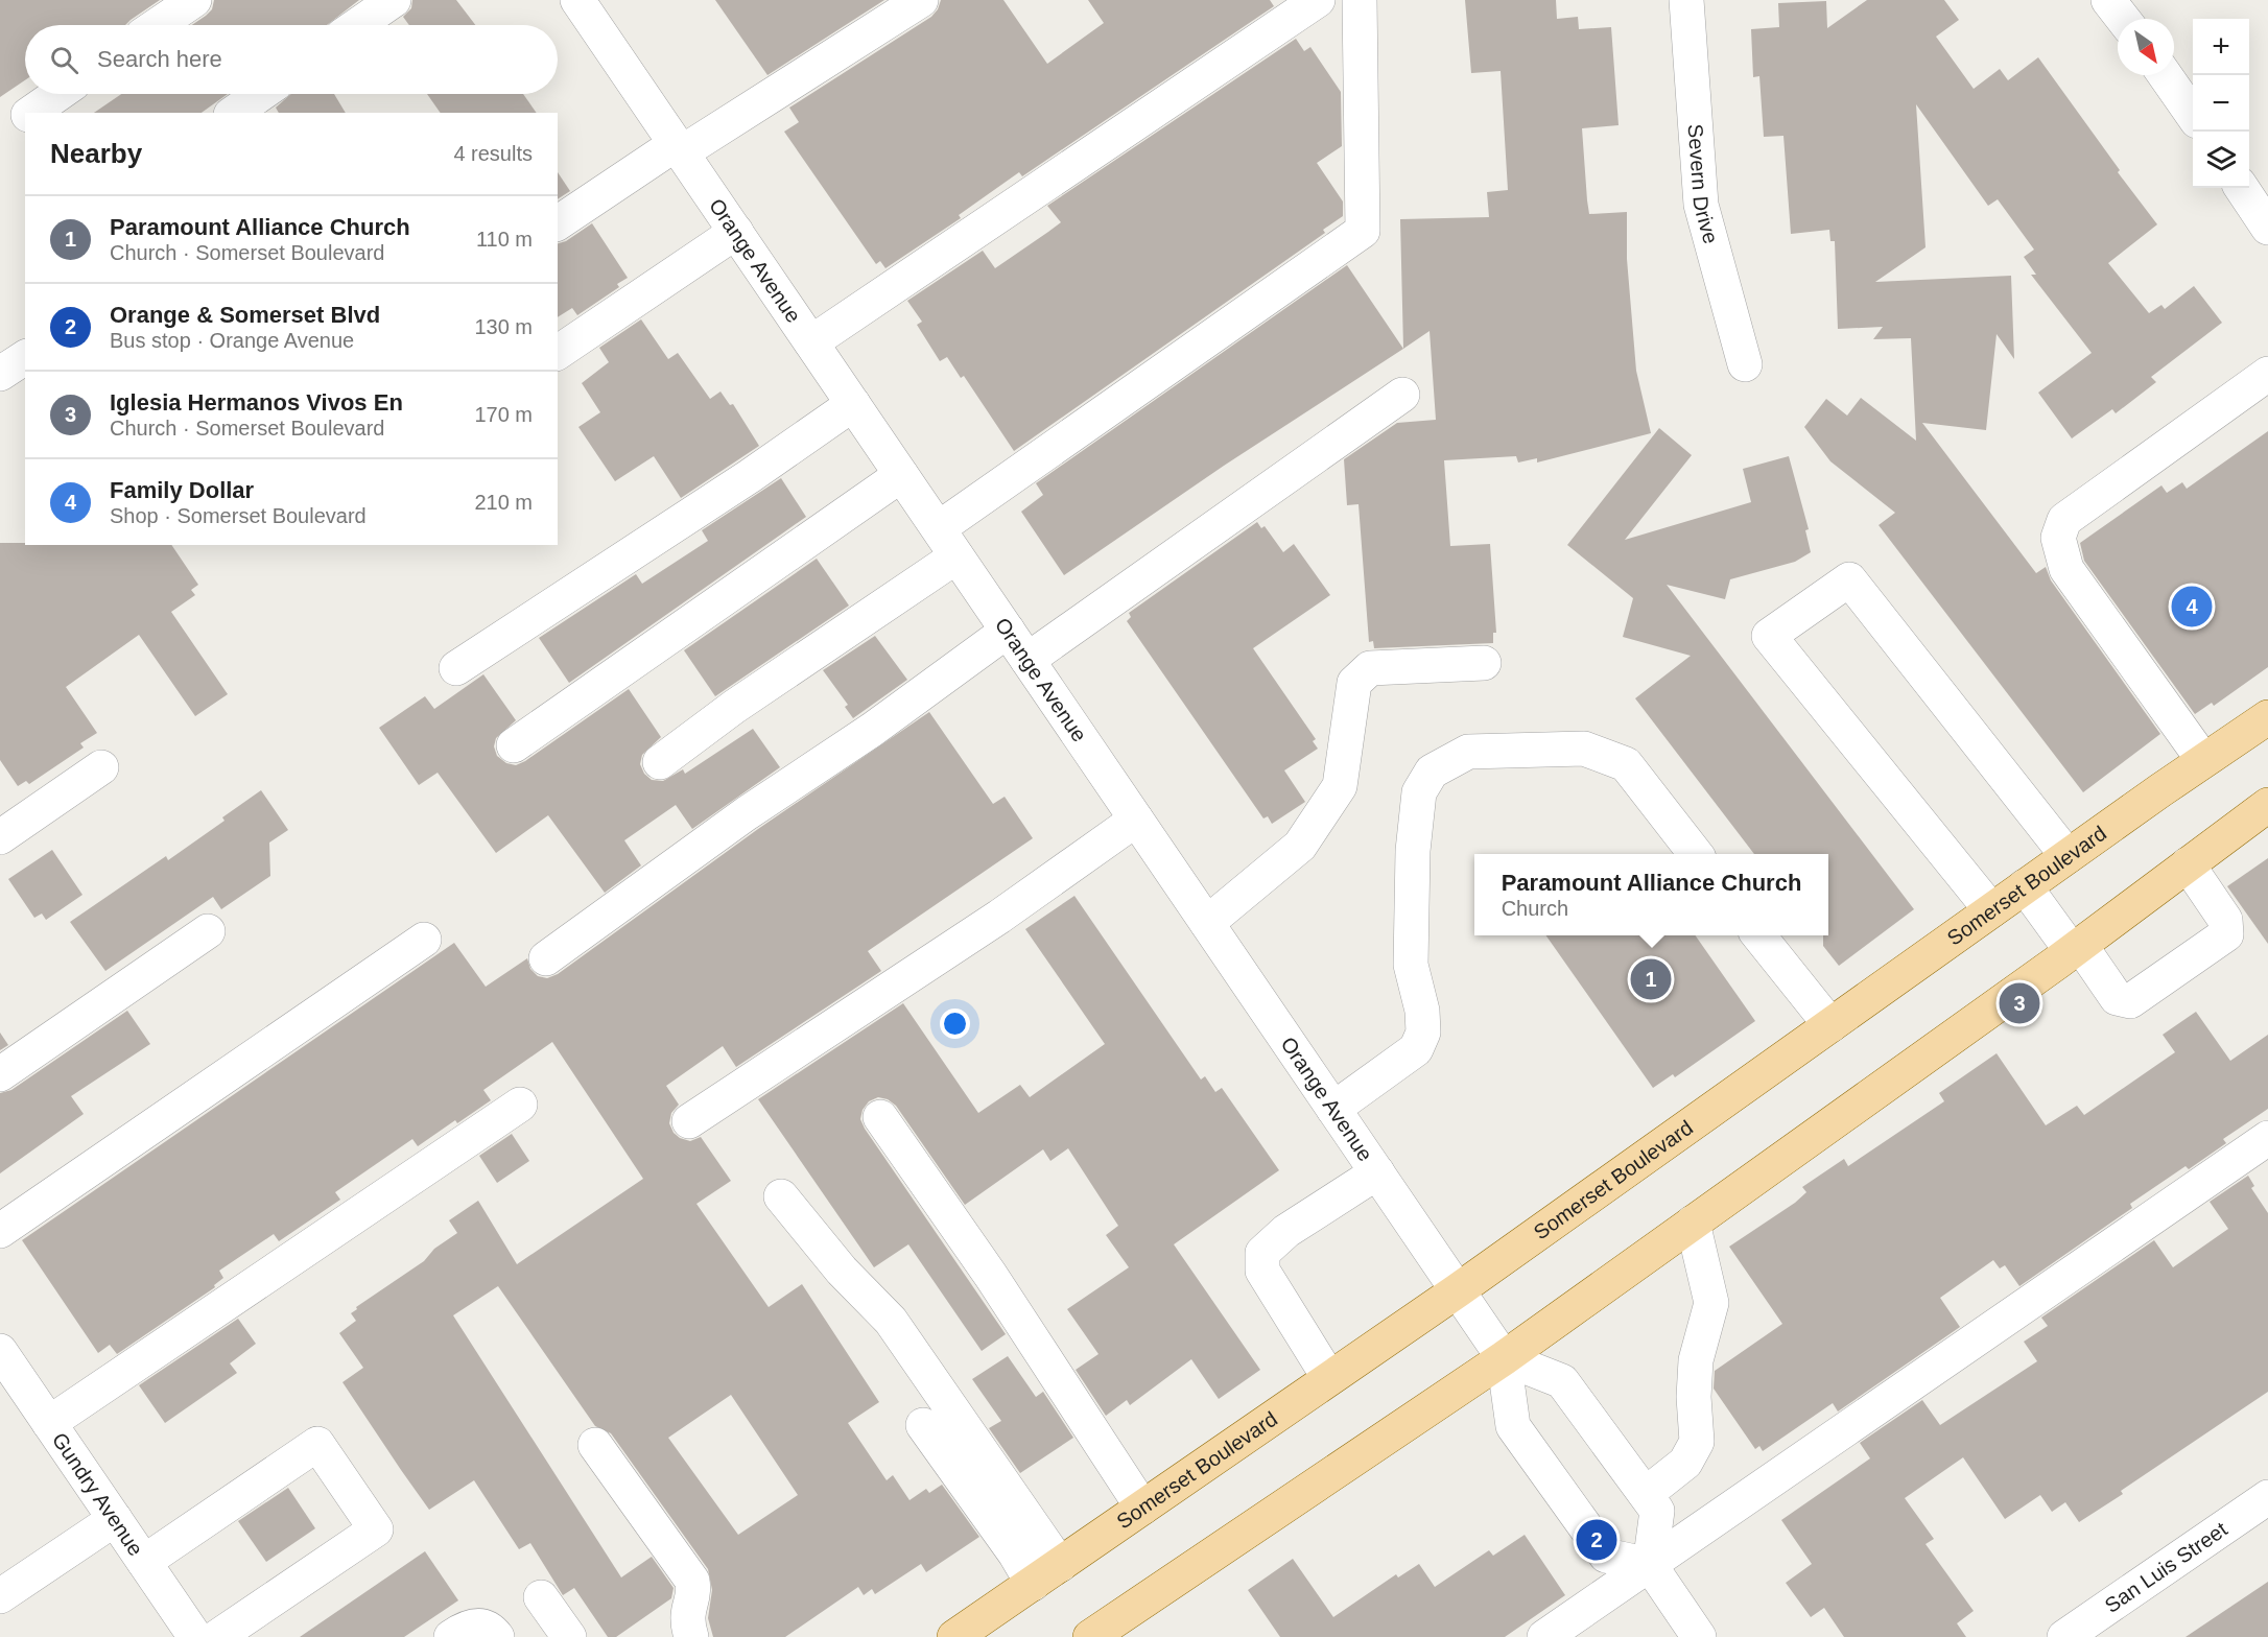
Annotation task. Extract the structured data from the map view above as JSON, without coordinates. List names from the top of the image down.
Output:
{
  "streets": {
    "main road": ["Somerset Boulevard"],
    "street": [
      "Severn Drive",
      "Orange Avenue",
      "Gundry Avenue",
      "San Luis Street"
    ]
  },
  "crossings": [
    ["Orange Avenue", "Somerset Boulevard"]
  ],
  "north": "bottom right",
  "page": {
    "map_buttons": ["+", "−"],
    "search": "Search here",
    "heading": ["Nearby", "4 results"],
    "list": [
      {
        "mark": "1",
        "name": "Paramount Alliance Church",
        "note": "Church · Somerset Boulevard",
        "value": "110 m"
      },
      {
        "mark": "2",
        "name": "Orange & Somerset Blvd",
        "note": "Bus stop · Orange Avenue",
        "value": "130 m"
      },
      {
        "mark": "3",
        "name": "Iglesia Hermanos Vivos En",
        "note": "Church · Somerset Boulevard",
        "value": "170 m"
      },
      {
        "mark": "4",
        "name": "Family Dollar",
        "note": "Shop · Somerset Boulevard",
        "value": "210 m"
      }
    ],
    "pins": [
      "4",
      "1",
      "3",
      "2"
    ],
    "popup": ["Paramount Alliance Church", "Church"]
  }
}
